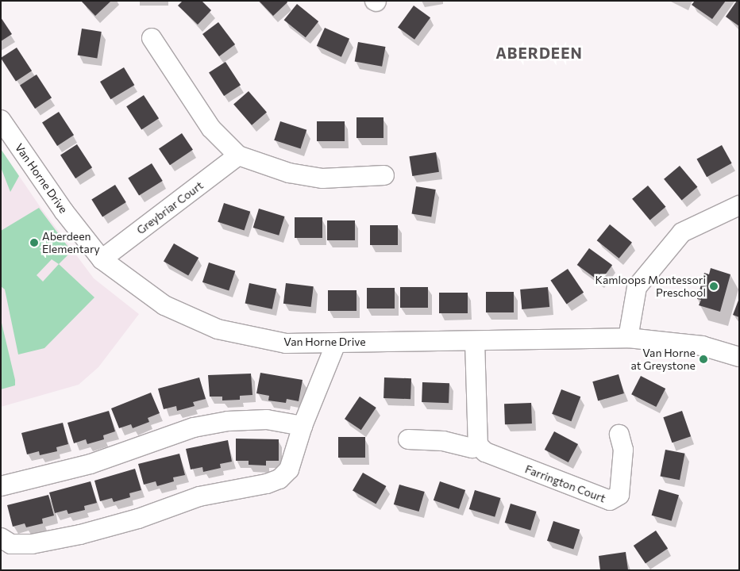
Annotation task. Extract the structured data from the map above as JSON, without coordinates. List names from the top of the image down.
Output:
{
  "streets": {
    "street": ["Van Horne Drive", "Greybriar Court", "Farrington Court"]
  },
  "crossings": [
    ["Van Horne Drive", "Greybriar Court"]
  ],
  "districts": ["ABERDEEN"],
  "places": ["Aberdeen Elementary", "Kamloops Montessori Preschool", "Van Horne at Greystone"]
}
